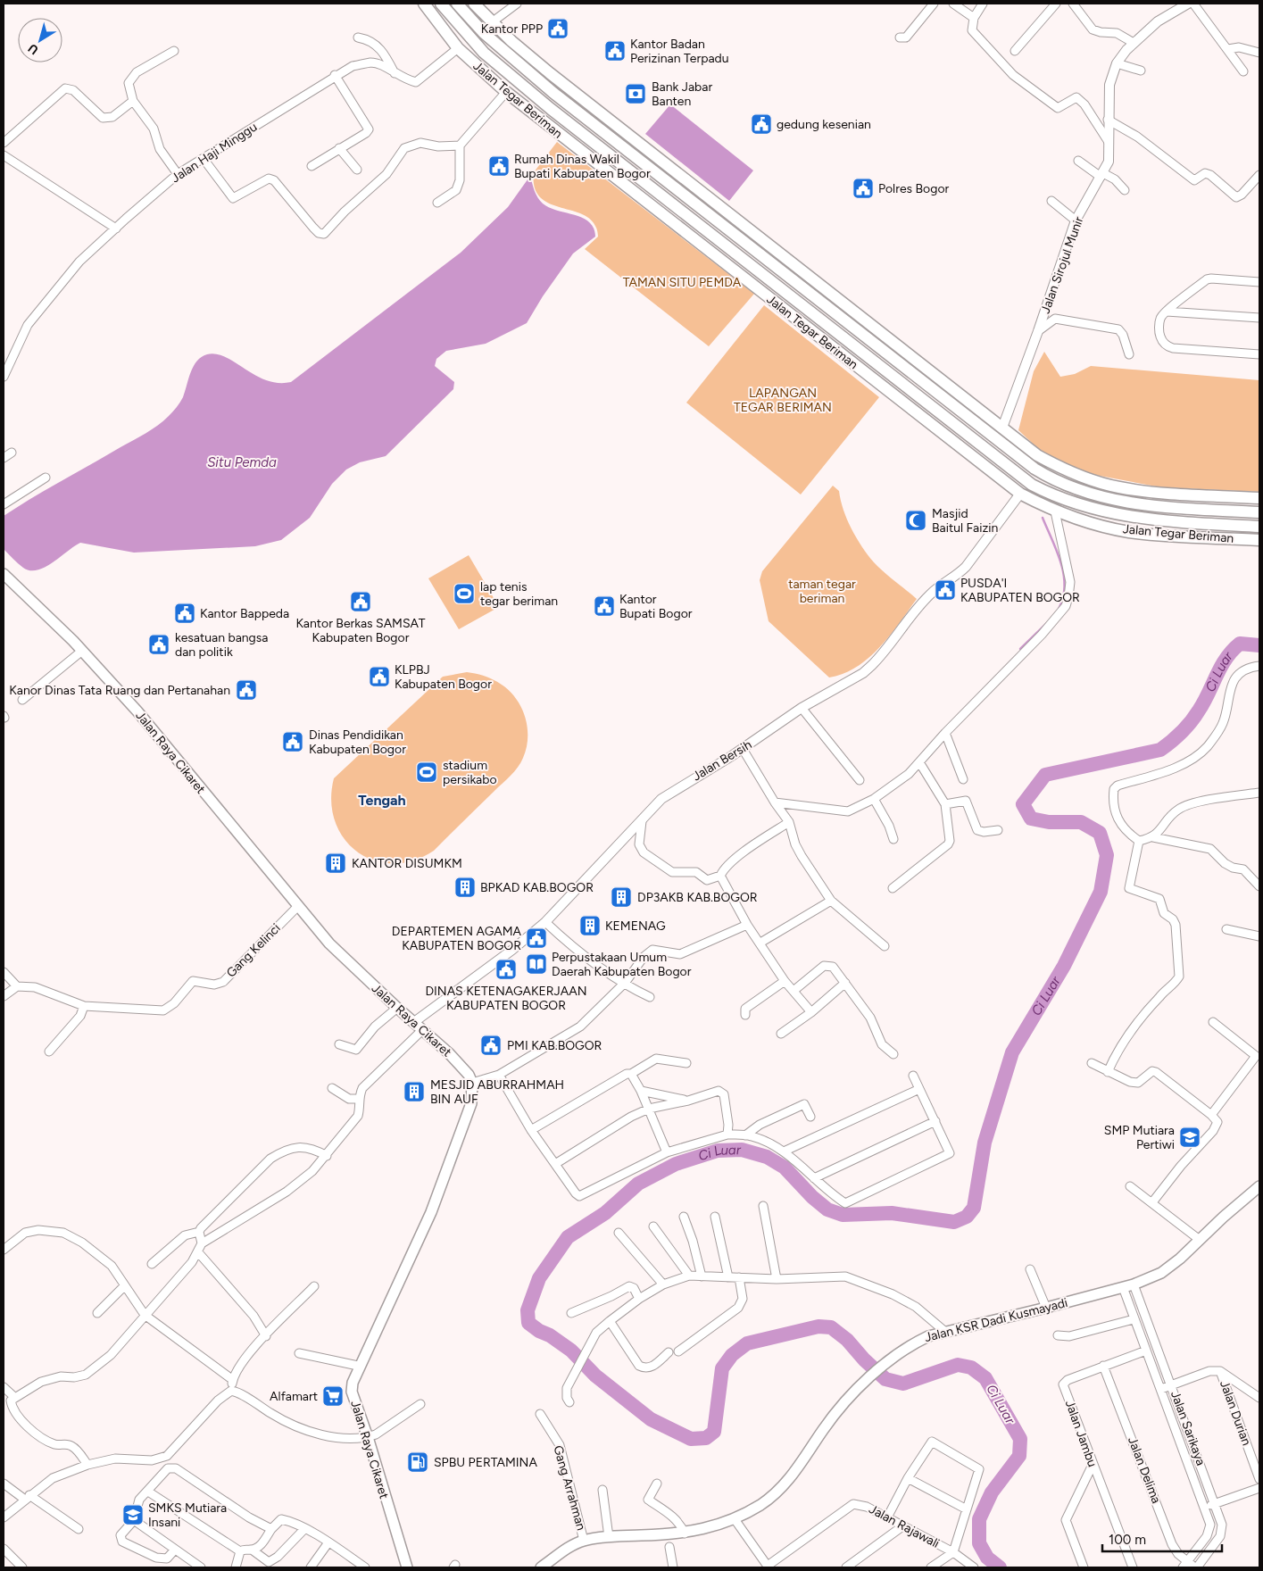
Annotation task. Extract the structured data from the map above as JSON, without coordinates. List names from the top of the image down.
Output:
{
  "streets": {
    "main road": ["Jalan Tegar Beriman", "Jalan Raya Cikaret", "Jalan KSR Dadi Kusmayadi"],
    "street": [
      "Jalan Haji Minggu",
      "Jalan Sirojul Munir",
      "Jalan Bersih",
      "Gang Kelinci",
      "Jalan Durian",
      "Jalan Sarikaya",
      "Jalan Jambu",
      "Jalan Delima",
      "Gang Arrahman",
      "Jalan Rajawali"
    ]
  },
  "crossings": [
    ["Jalan Tegar Beriman", "Jalan Haji Minggu"],
    ["Jalan Tegar Beriman", "Jalan Bersih"],
    ["Jalan Raya Cikaret", "Jalan Bersih"],
    ["Jalan Raya Cikaret", "Gang Kelinci"],
    ["Jalan KSR Dadi Kusmayadi", "Jalan Sarikaya"],
    ["Jalan KSR Dadi Kusmayadi", "Gang Arrahman"],
    ["Jalan Sarikaya", "Jalan Jambu"],
    ["Jalan Sarikaya", "Jalan Delima"],
    ["Jalan Jambu", "Jalan Delima"]
  ],
  "districts": ["Tengah"],
  "water": ["Situ Pemda", "Ci Luar"],
  "parks": ["TAMAN SITU PEMDA", "LAPANGAN TEGAR BERIMAN", "taman tegar beriman"],
  "places": {
    "public building": [
      "Kantor PPP",
      "Kantor Badan Perizinan Terpadu",
      "gedung kesenian",
      "Rumah Dinas Wakil Bupati Kabupaten Bogor",
      "Polres Bogor",
      "PUSDA'I KABUPATEN BOGOR",
      "Kantor Berkas SAMSAT Kabupaten Bogor",
      "Kantor Bupati Bogor",
      "Kantor Bappeda",
      "kesatuan bangsa dan politik",
      "KLPBJ Kabupaten Bogor",
      "Kanor Dinas Tata Ruang dan Pertanahan",
      "Dinas Pendidikan Kabupaten Bogor",
      "DEPARTEMEN AGAMA KABUPATEN BOGOR",
      "DINAS KETENAGAKERJAAN KABUPATEN BOGOR",
      "PMI KAB.BOGOR"
    ],
    "bank": ["Bank Jabar Banten"],
    "mosque": ["Masjid Baitul Faizin"],
    "sports": ["lap tenis tegar beriman", "stadium persikabo"],
    "building": [
      "KANTOR DISUMKM",
      "BPKAD KAB.BOGOR",
      "DP3AKB KAB.BOGOR",
      "KEMENAG",
      "MESJID ABURRAHMAH BIN AUF"
    ],
    "library": ["Perpustakaan Umum Daerah Kabupaten Bogor"],
    "school or university": ["SMP Mutiara Pertiwi", "SMKS Mutiara Insani"],
    "supermarket": ["Alfamart"],
    "fuel station": ["SPBU PERTAMINA"]
  },
  "scale_bar": "100 m",
  "north": "bottom left"
}
